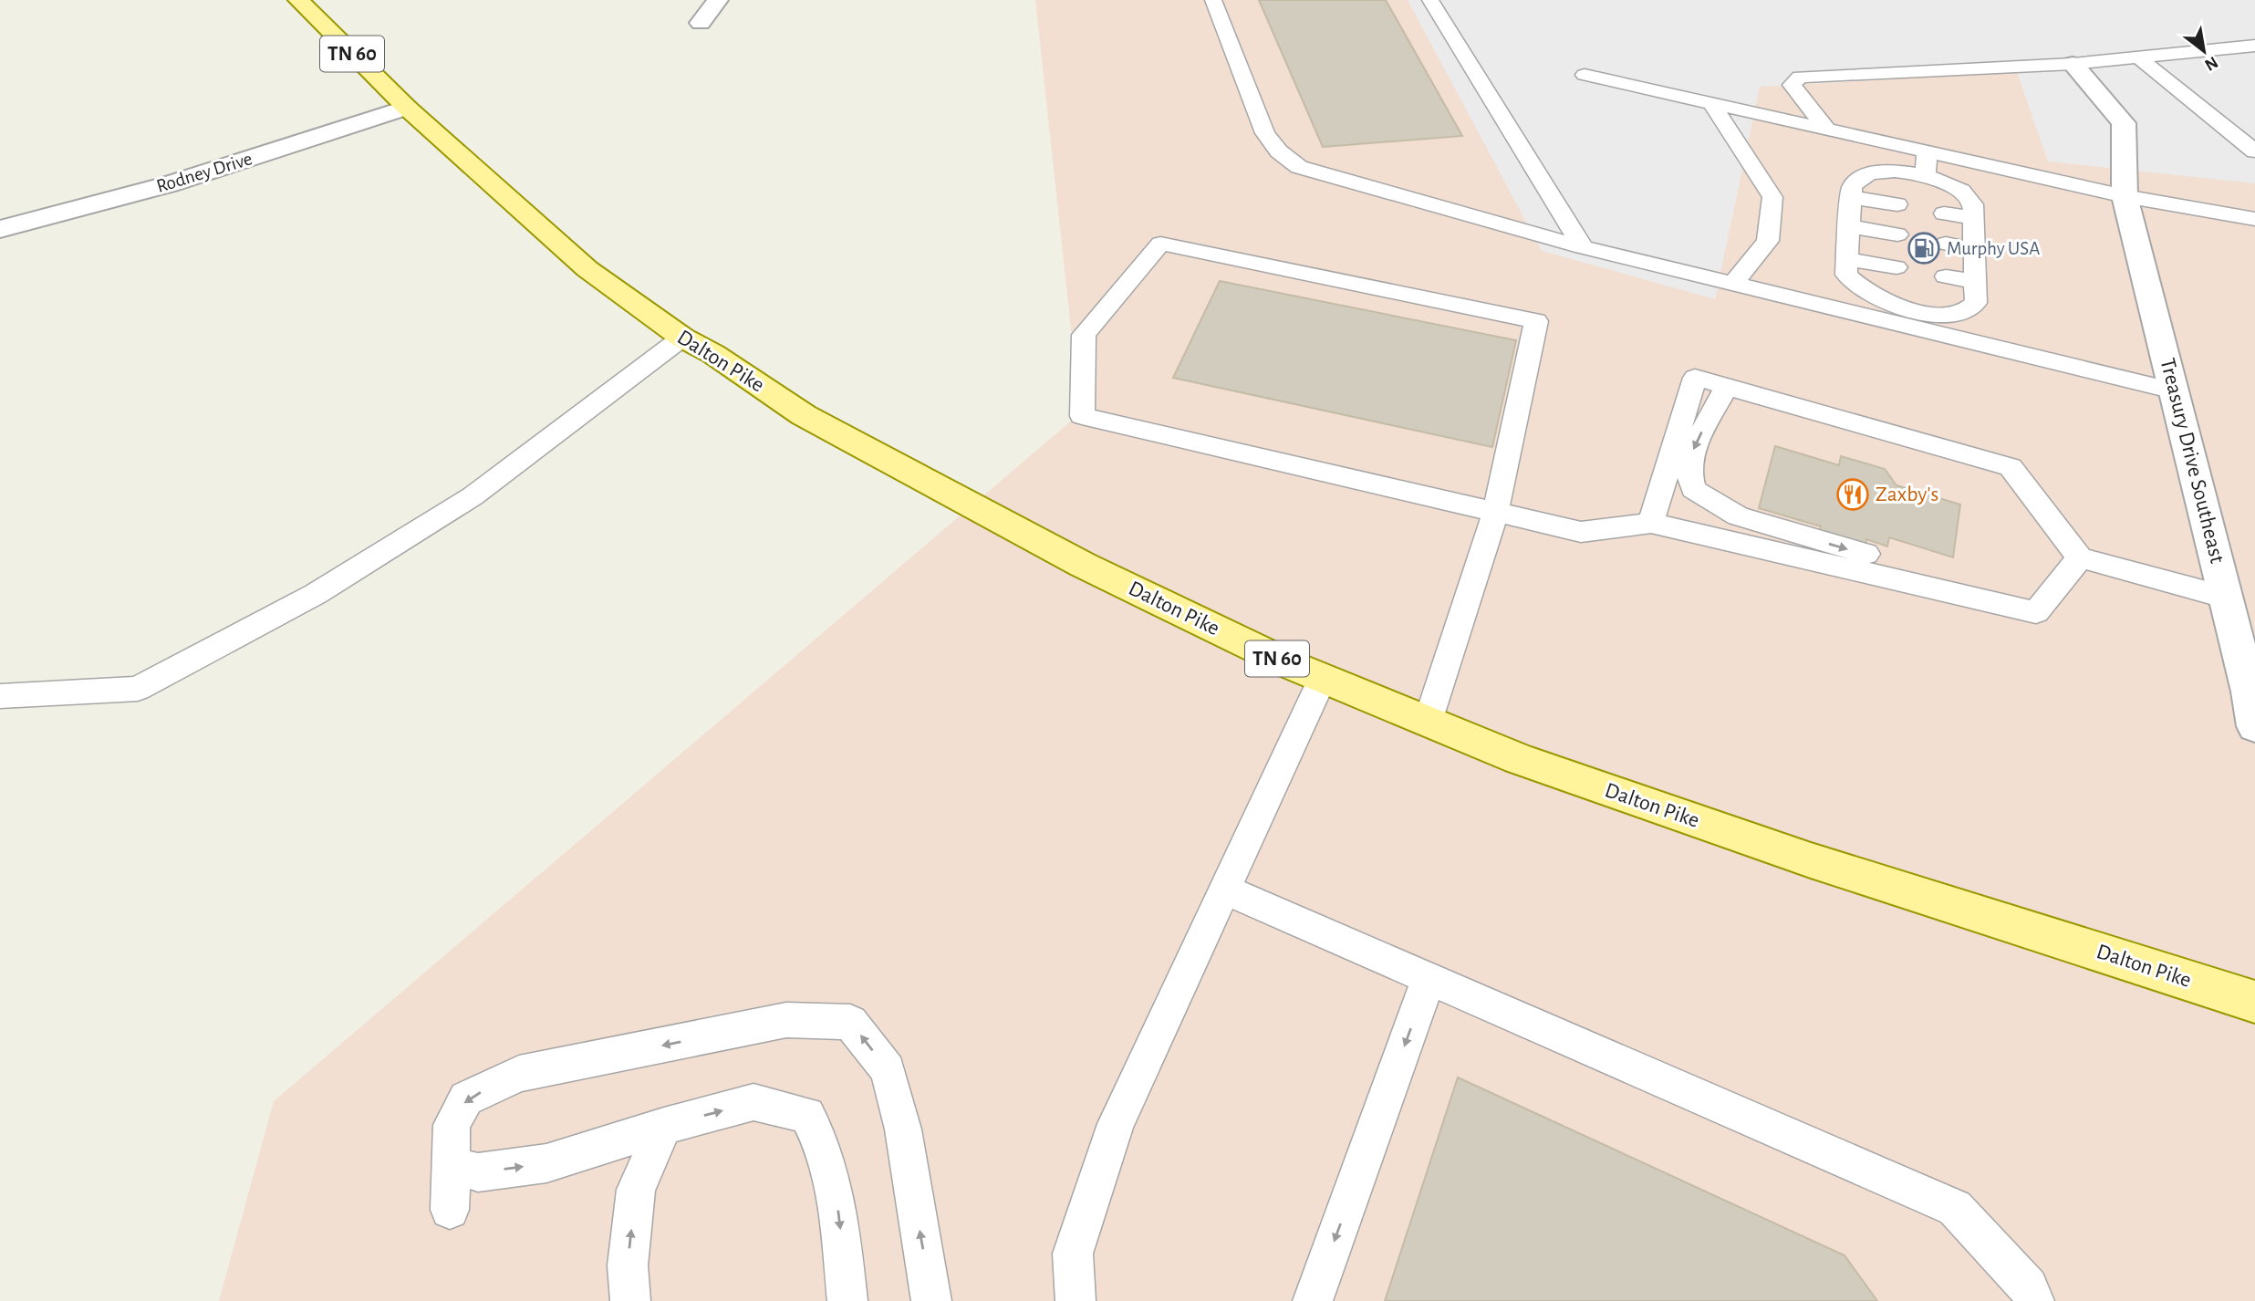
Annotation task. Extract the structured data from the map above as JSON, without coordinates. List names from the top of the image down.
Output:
{
  "streets": {
    "main road": ["TN 60", "Dalton Pike"],
    "street": ["Rodney Drive", "Treasury Drive Southeast"]
  },
  "crossings": [
    ["Rodney Drive", "Dalton Pike"]
  ],
  "places": {
    "fuel station": ["Murphy USA"],
    "restaurant": ["Zaxby's"]
  },
  "north": "bottom right"
}
